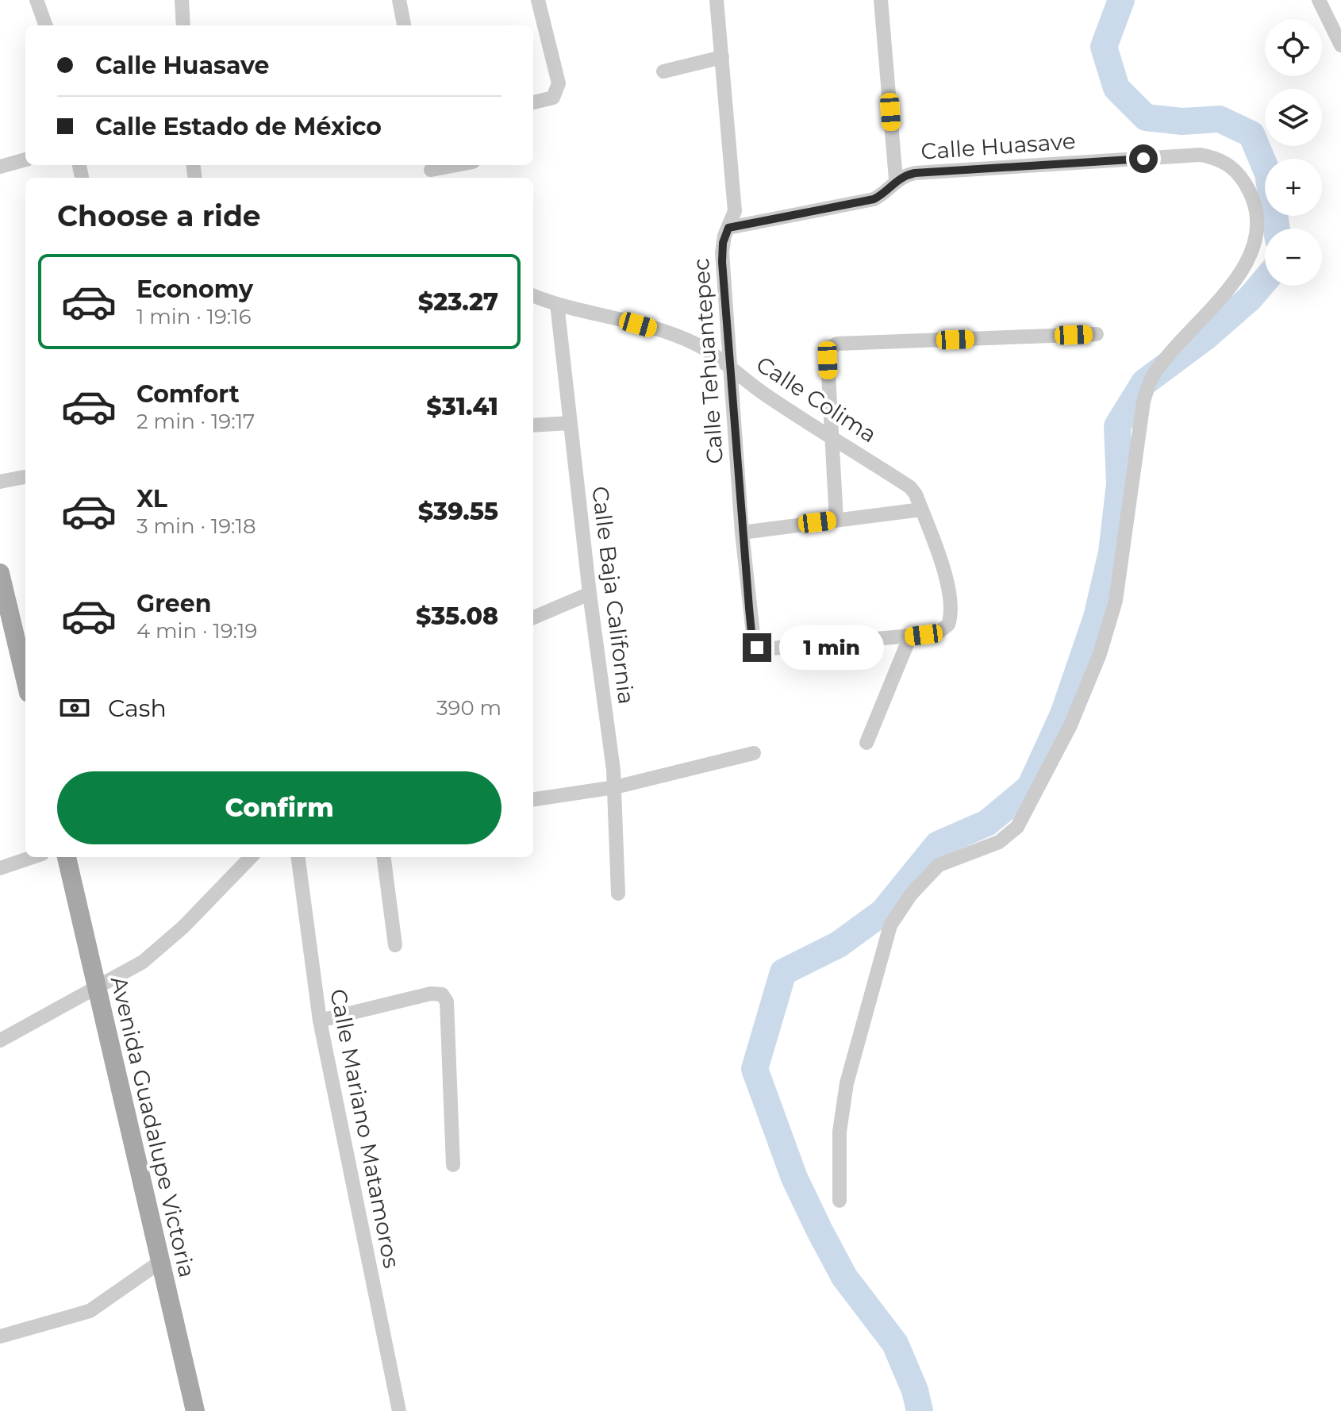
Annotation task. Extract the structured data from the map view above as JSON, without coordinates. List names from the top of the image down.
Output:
{
  "streets": {
    "main road": ["Avenida Guadalupe Victoria"],
    "street": [
      "Calle Huasave",
      "Calle Tehuantepec",
      "Calle Colima",
      "Calle Baja California",
      "Calle Mariano Matamoros"
    ]
  },
  "crossings": [
    ["Calle Huasave", "Calle Tehuantepec"],
    ["Calle Tehuantepec", "Calle Colima"],
    ["Calle Colima", "Calle Baja California"]
  ],
  "page": {
    "map_buttons": ["+", "−"],
    "banner": ["Calle Huasave", "Calle Estado de México"],
    "heading": "Choose a ride",
    "list": [
      {
        "name": "Economy",
        "note": "1 min · 19:16",
        "value": "$23.27"
      },
      {
        "name": "Comfort",
        "note": "2 min · 19:17",
        "value": "$31.41"
      },
      {
        "name": "XL",
        "note": "3 min · 19:18",
        "value": "$39.55"
      },
      {
        "name": "Green",
        "note": "4 min · 19:19",
        "value": "$35.08"
      }
    ],
    "bubble": "1 min",
    "pay": ["Cash", "390 m"],
    "buttons": "Confirm"
  }
}
